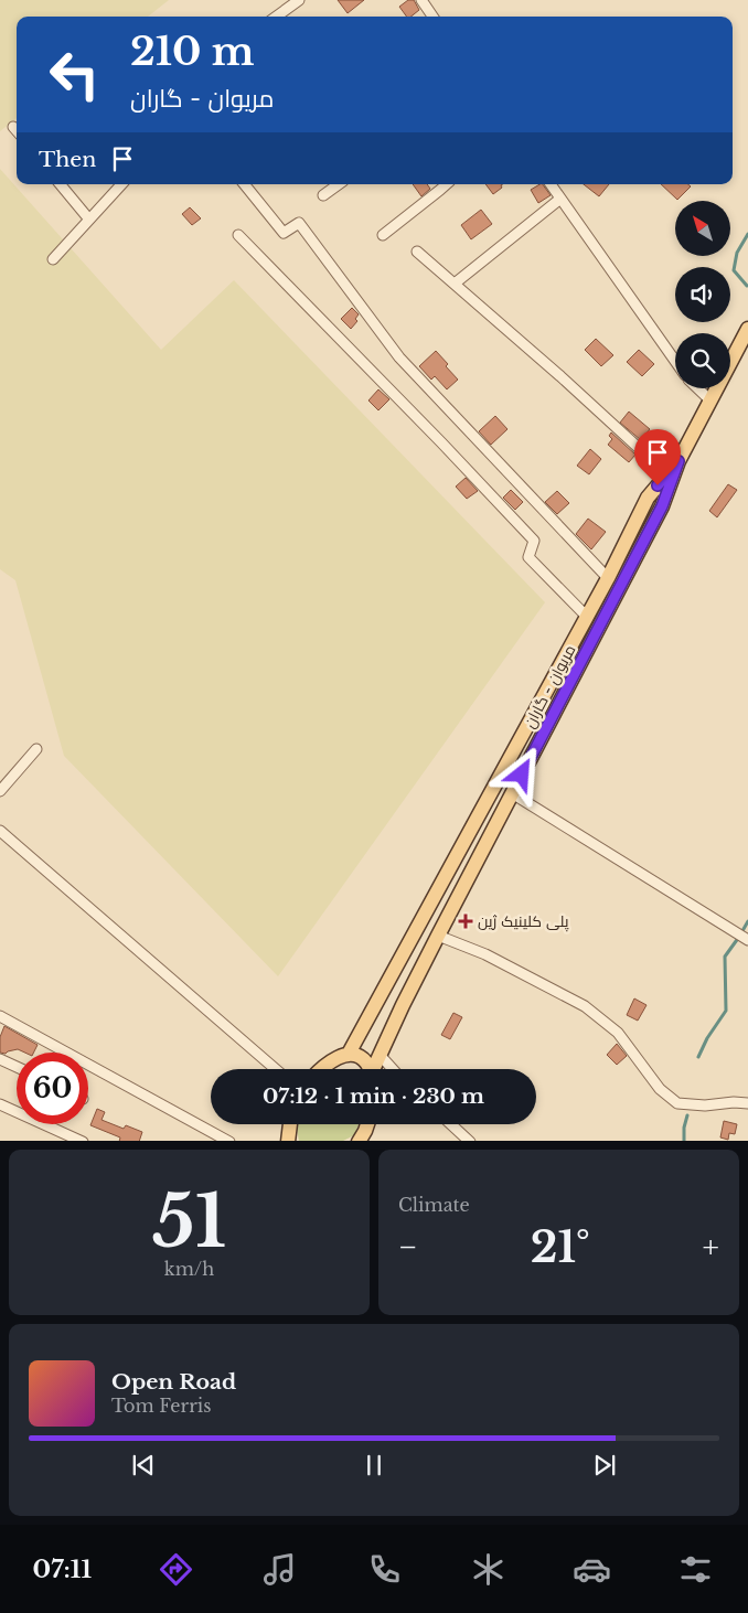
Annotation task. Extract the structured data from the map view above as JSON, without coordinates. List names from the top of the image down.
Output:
{
  "streets": {
    "main road": ["مریوان - گاران"]
  },
  "places": {
    "health": ["پلی کلینیک ژین"]
  },
  "north": "top left",
  "page": {
    "turn": ["210 m", "مریوان - گاران"],
    "then": "Then",
    "limit": "60",
    "trip": "07:12 · 1 min · 230 m",
    "tile": [
      ["51", "km/h"],
      "Climate"
    ],
    "heat": ["−", "21°", "+"],
    "song": ["Open Road", "Tom Ferris"],
    "tabs": "07:11"
  }
}
